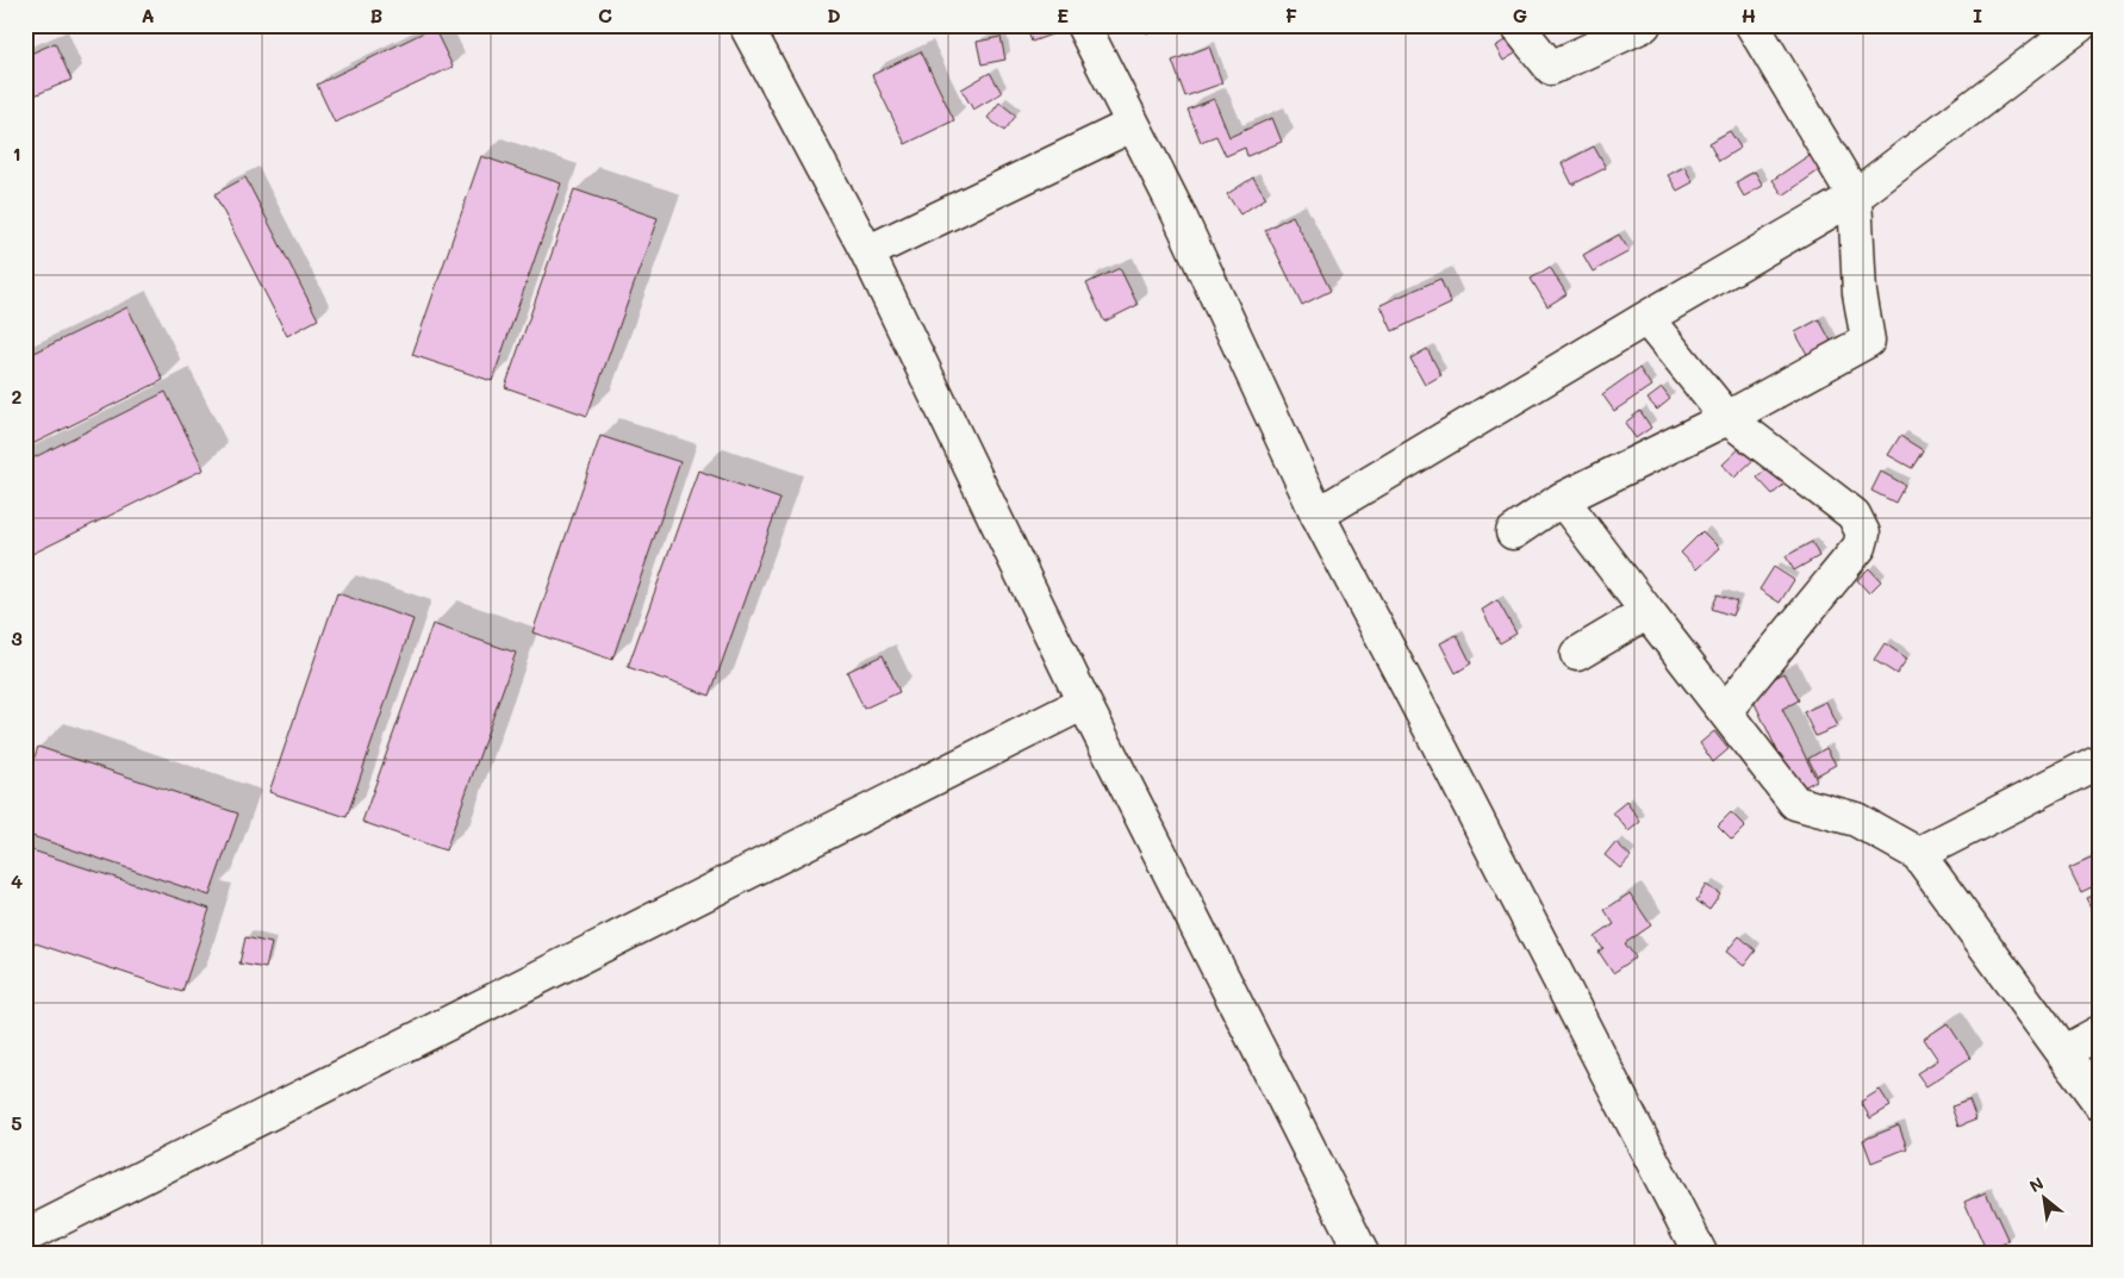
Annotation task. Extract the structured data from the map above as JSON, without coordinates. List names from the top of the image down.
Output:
{
  "north": "top left",
  "grid": {
    "columns": [
      "A",
      "B",
      "C",
      "D",
      "E",
      "F",
      "G",
      "H",
      "I"
    ],
    "rows": [
      "1",
      "2",
      "3",
      "4",
      "5"
    ]
  }
}
